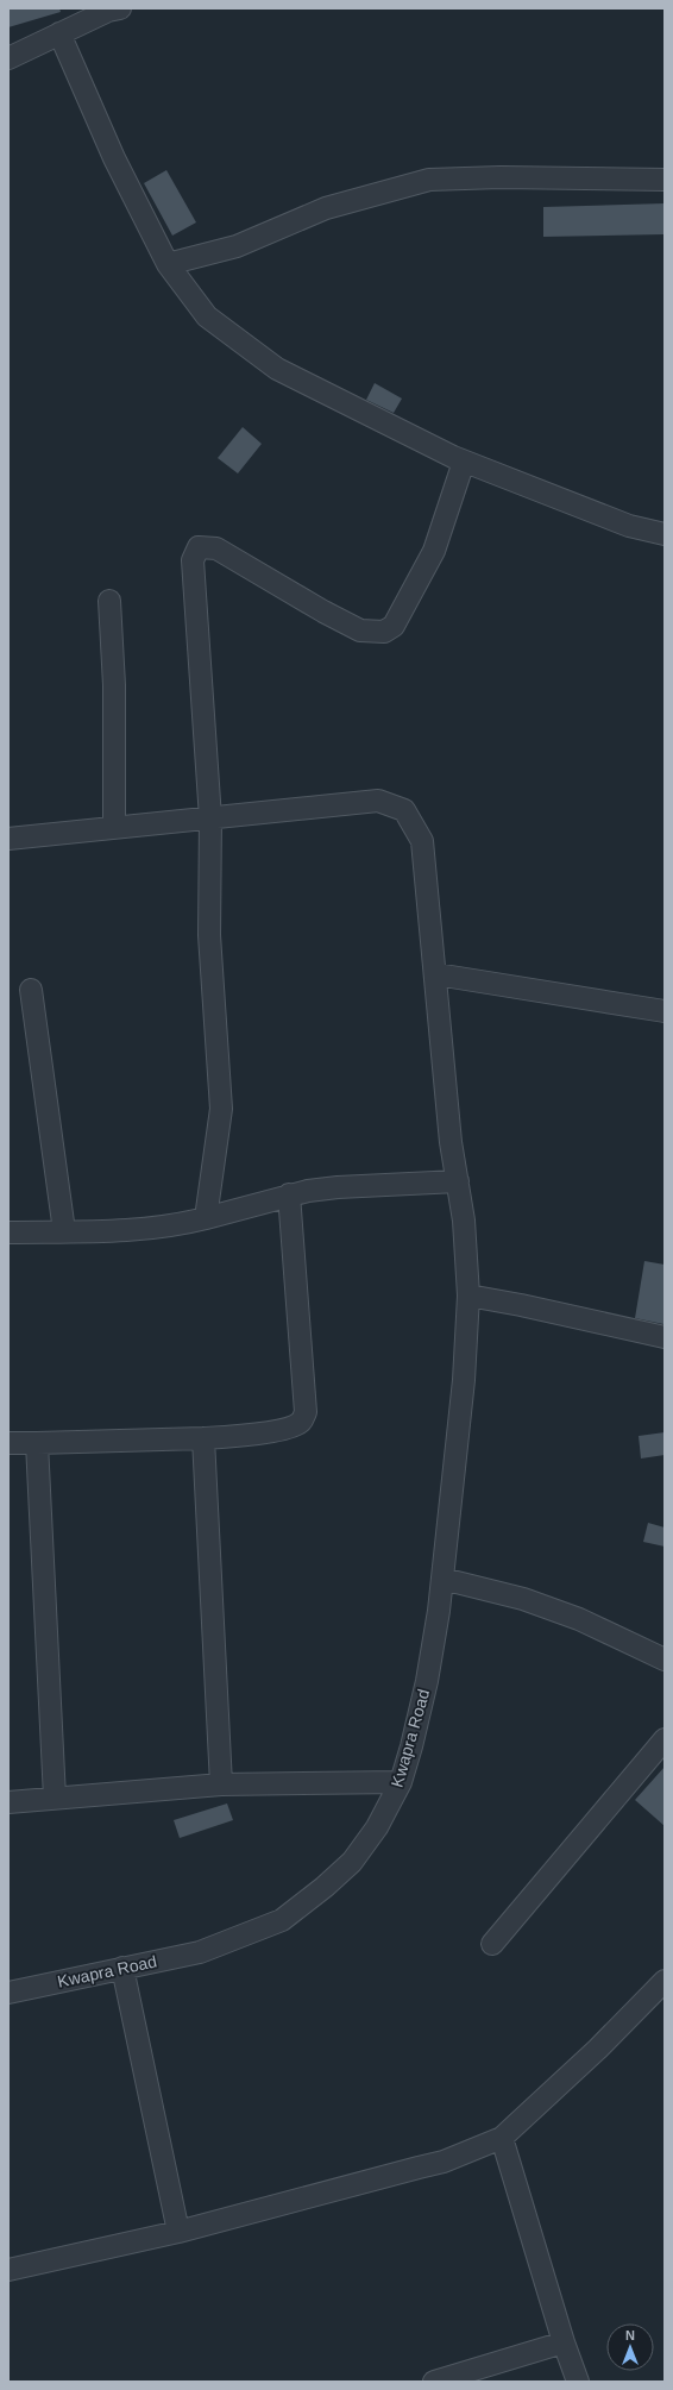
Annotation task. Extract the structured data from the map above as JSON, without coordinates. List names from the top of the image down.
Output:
{
  "streets": {
    "street": ["Kwapra Road"]
  },
  "north": "top"
}
